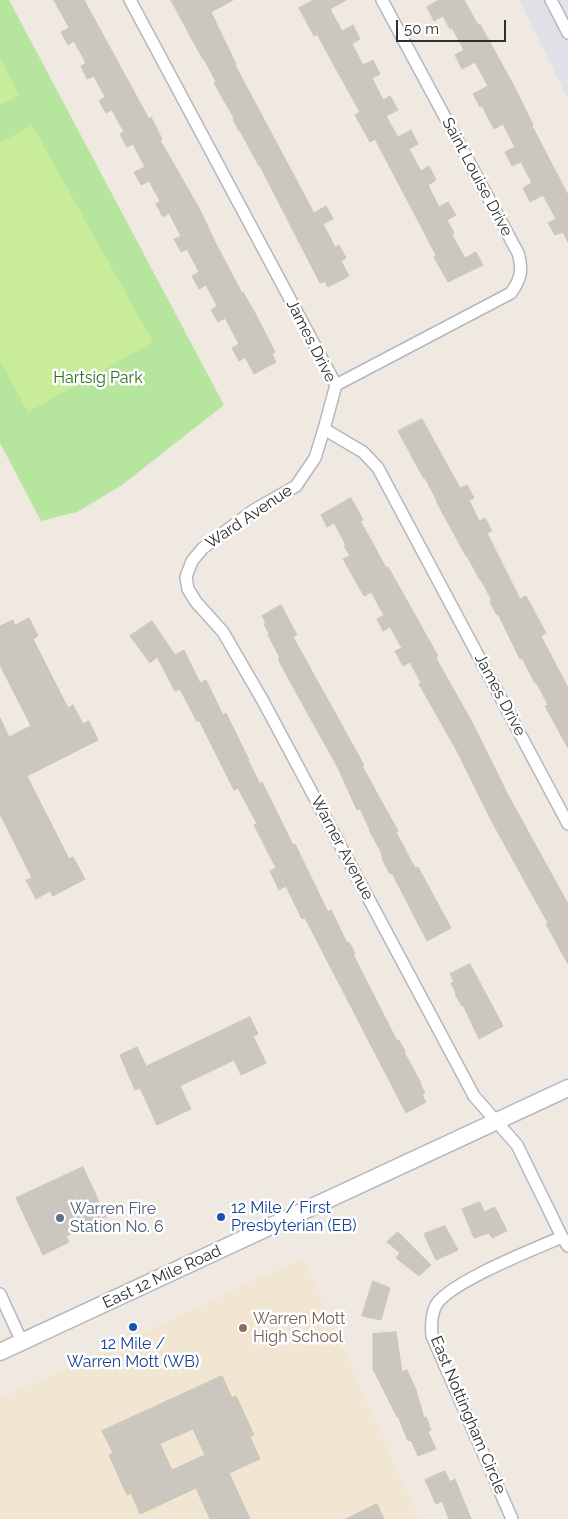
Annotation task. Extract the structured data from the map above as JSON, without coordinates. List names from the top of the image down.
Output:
{
  "streets": {
    "main road": ["East 12 Mile Road"],
    "street": [
      "Saint Louise Drive",
      "James Drive",
      "Ward Avenue",
      "Warner Avenue",
      "East Nottingham Circle"
    ]
  },
  "crossings": [
    ["Saint Louise Drive", "James Drive"],
    ["James Drive", "Ward Avenue"],
    ["Ward Avenue", "Warner Avenue"],
    ["Warner Avenue", "East 12 Mile Road"],
    ["Warner Avenue", "East Nottingham Circle"]
  ],
  "parks": ["Hartsig Park"],
  "places": [
    "12 Mile / First Presbyterian (EB)",
    "Warren Fire Station No. 6",
    "12 Mile / Warren Mott (WB)",
    "Warren Mott High School"
  ],
  "scale_bar": "50 m"
}
